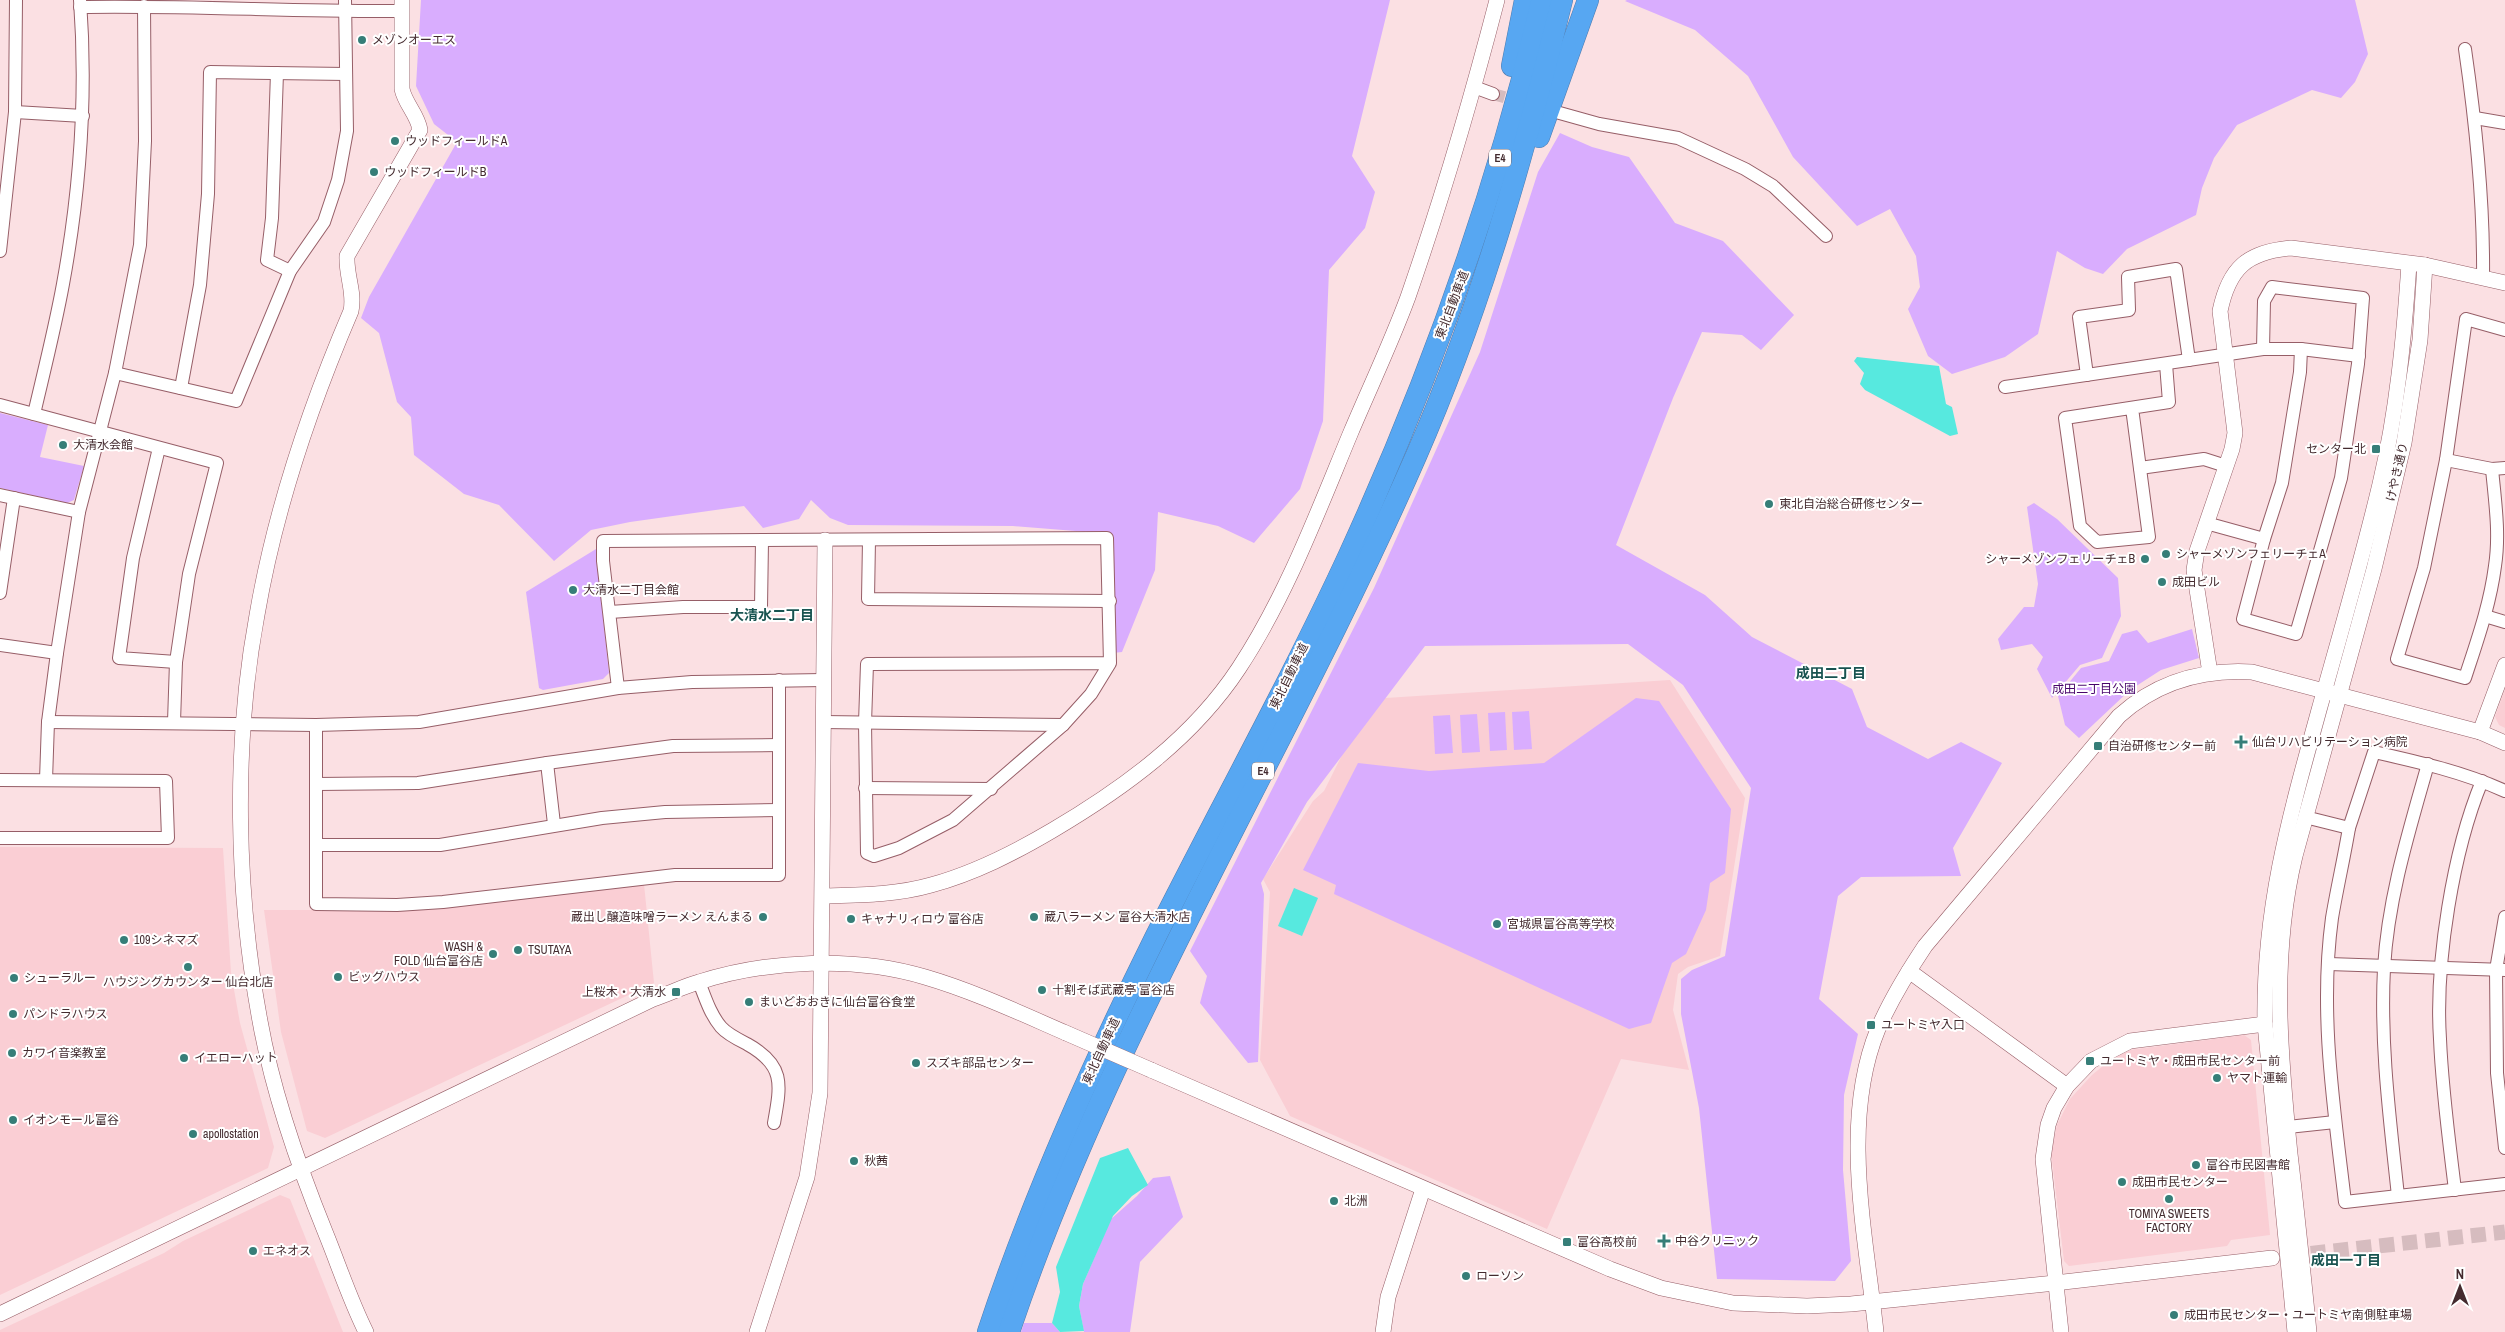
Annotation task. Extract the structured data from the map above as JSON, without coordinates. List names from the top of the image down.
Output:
{
  "streets": {
    "highway": ["E4", "東北自動車道"],
    "street": ["けやき通り"]
  },
  "districts": ["大清水二丁目", "成田二丁目", "成田一丁目"],
  "parks": ["成田二丁目公園"],
  "places": {
    "other": [
      "メゾンオーエス",
      "ウッドフィールドA",
      "ウッドフィールドB",
      "大清水会館",
      "東北自治総合研修センター",
      "シャーメゾンフェリーチェA",
      "シャーメゾンフェリーチェB",
      "成田ビル",
      "大清水二丁目会館",
      "蔵出し醸造味噌ラーメン えんまる",
      "蔵八ラーメン 富谷大清水店",
      "キャナリィロウ 富谷店",
      "宮城県富谷高等学校",
      "109シネマズ",
      "TSUTAYA",
      "WASH & FOLD 仙台富谷店",
      "ハウジングカウンター 仙台北店",
      "ビッグハウス",
      "シューラルー",
      "十割そば武蔵亭 富谷店",
      "まいどおおきに仙台富谷食堂",
      "パンドラハウス",
      "カワイ音楽教室",
      "イエローハット",
      "スズキ部品センター",
      "ヤマト運輸",
      "イオンモール富谷",
      "apollostation",
      "秋茜",
      "富谷市民図書館",
      "成田市民センター",
      "TOMIYA SWEETS FACTORY",
      "北洲",
      "エネオス",
      "ローソン",
      "成田市民センター・ユートミヤ南側駐車場"
    ],
    "transit": [
      "センター北",
      "自治研修センター前",
      "上桜木・大清水",
      "ユートミヤ入口",
      "ユートミヤ・成田市民センター前",
      "富谷高校前"
    ],
    "health": ["仙台リハビリテーション病院", "中谷クリニック"]
  },
  "north": "top"
}
